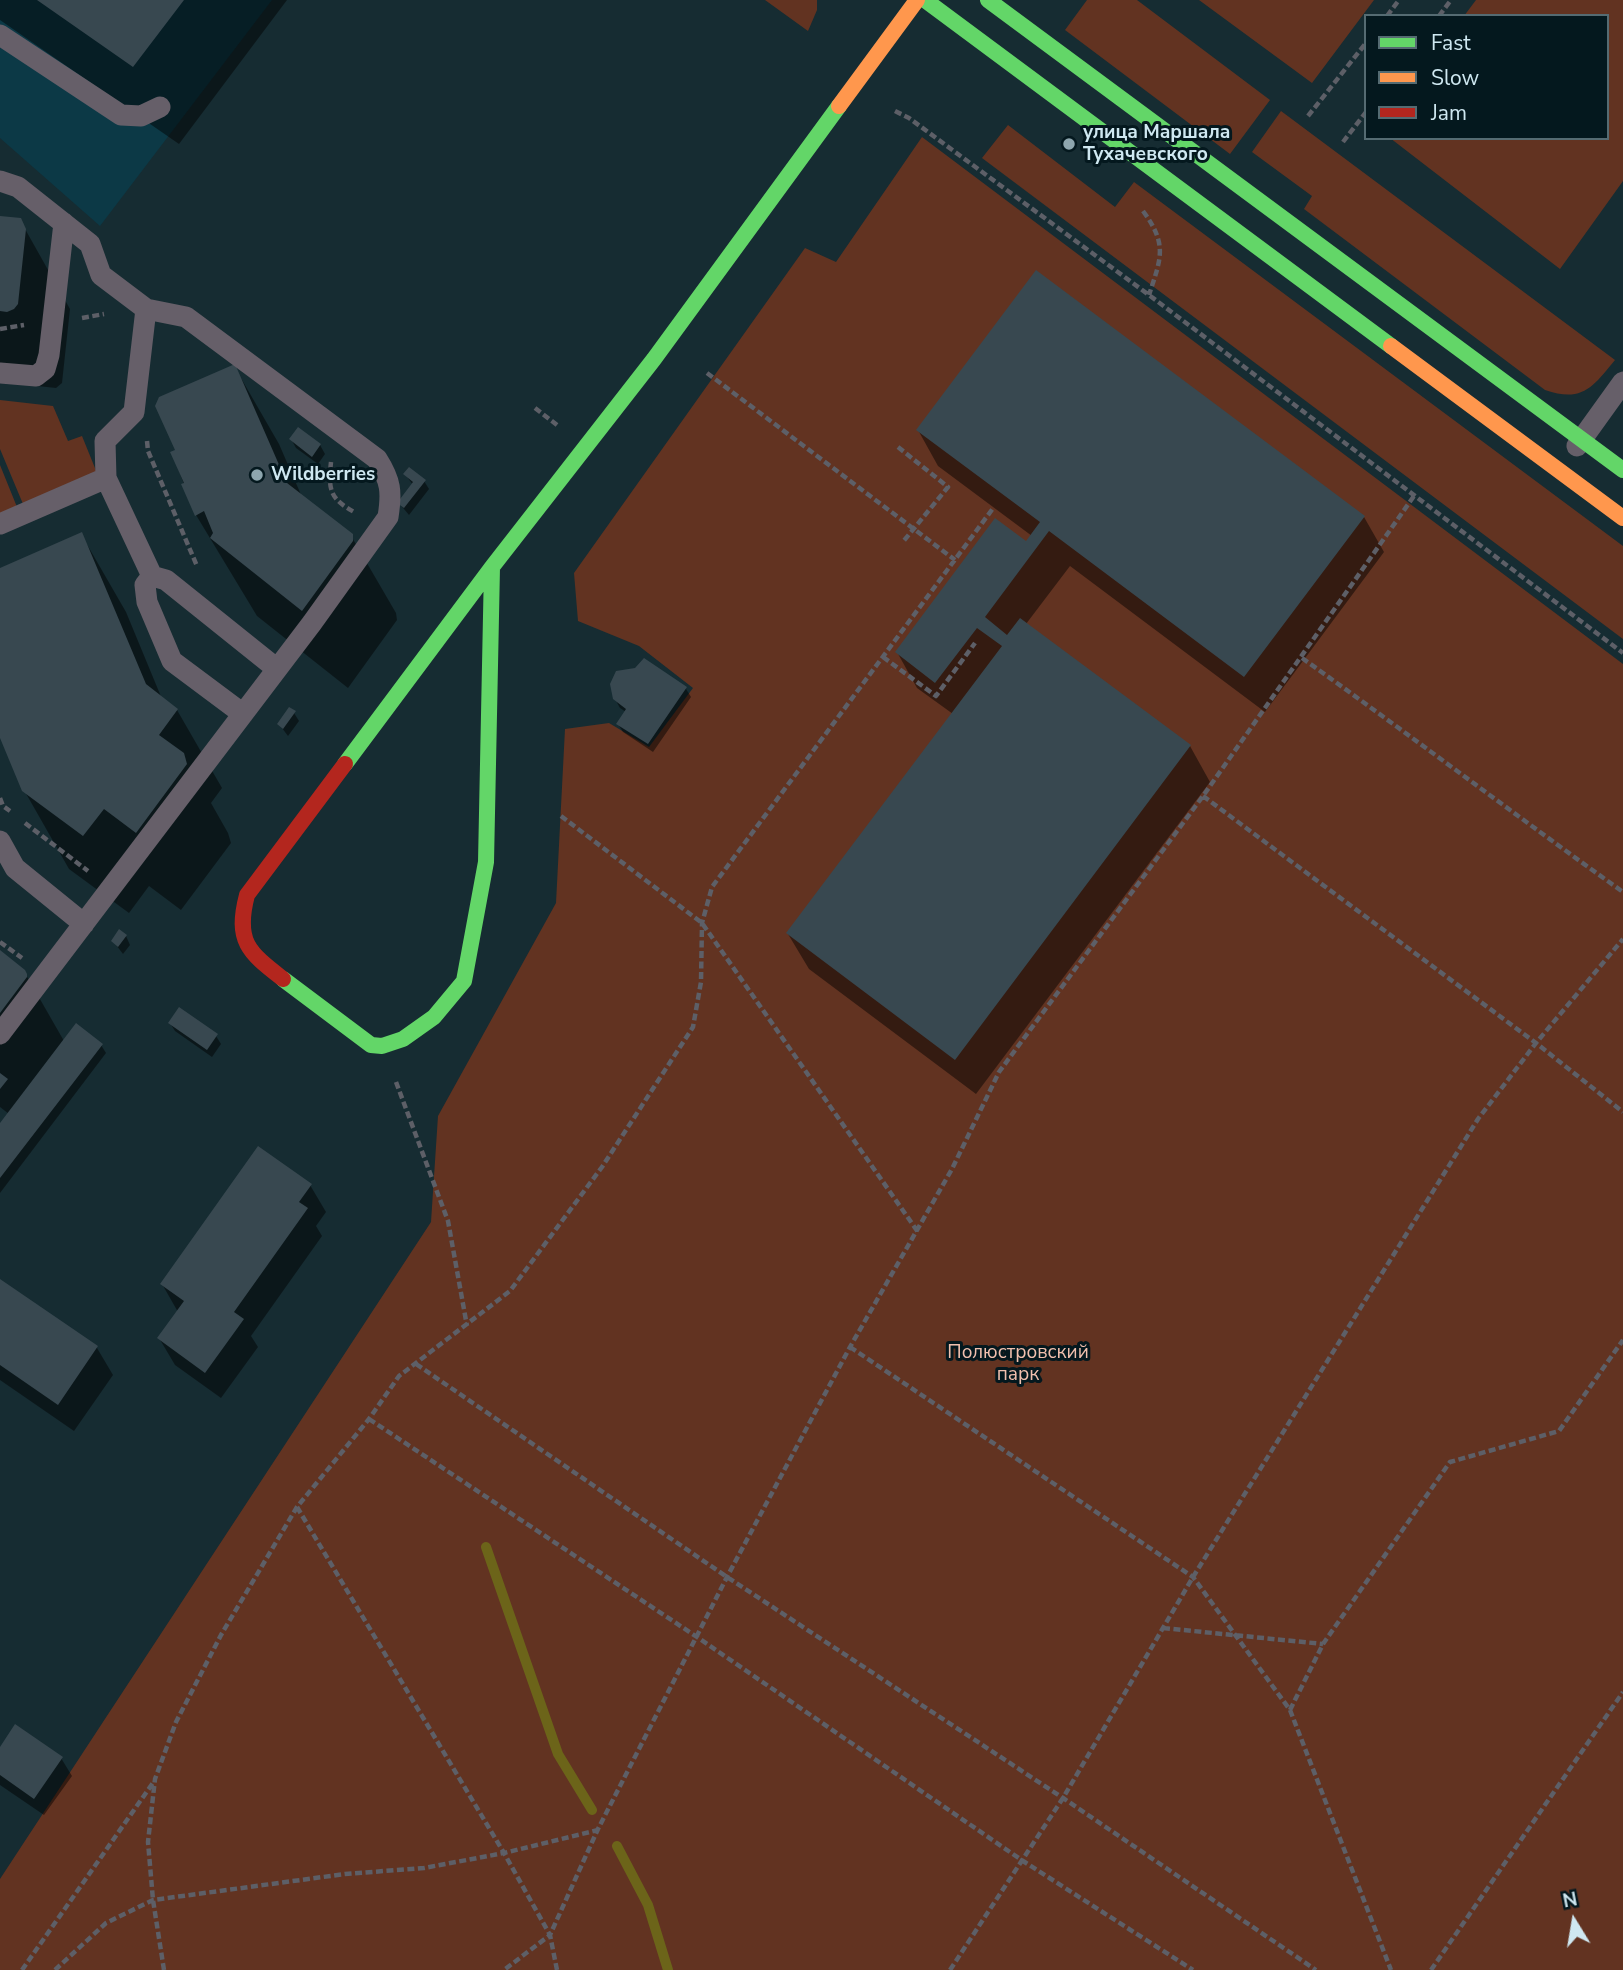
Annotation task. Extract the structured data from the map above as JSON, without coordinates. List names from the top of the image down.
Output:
{
  "parks": ["Полюстровский парк"],
  "places": ["улица Маршала Тухачевского", "Wildberries"],
  "legend": ["Fast", "Slow", "Jam"],
  "north": "top"
}
